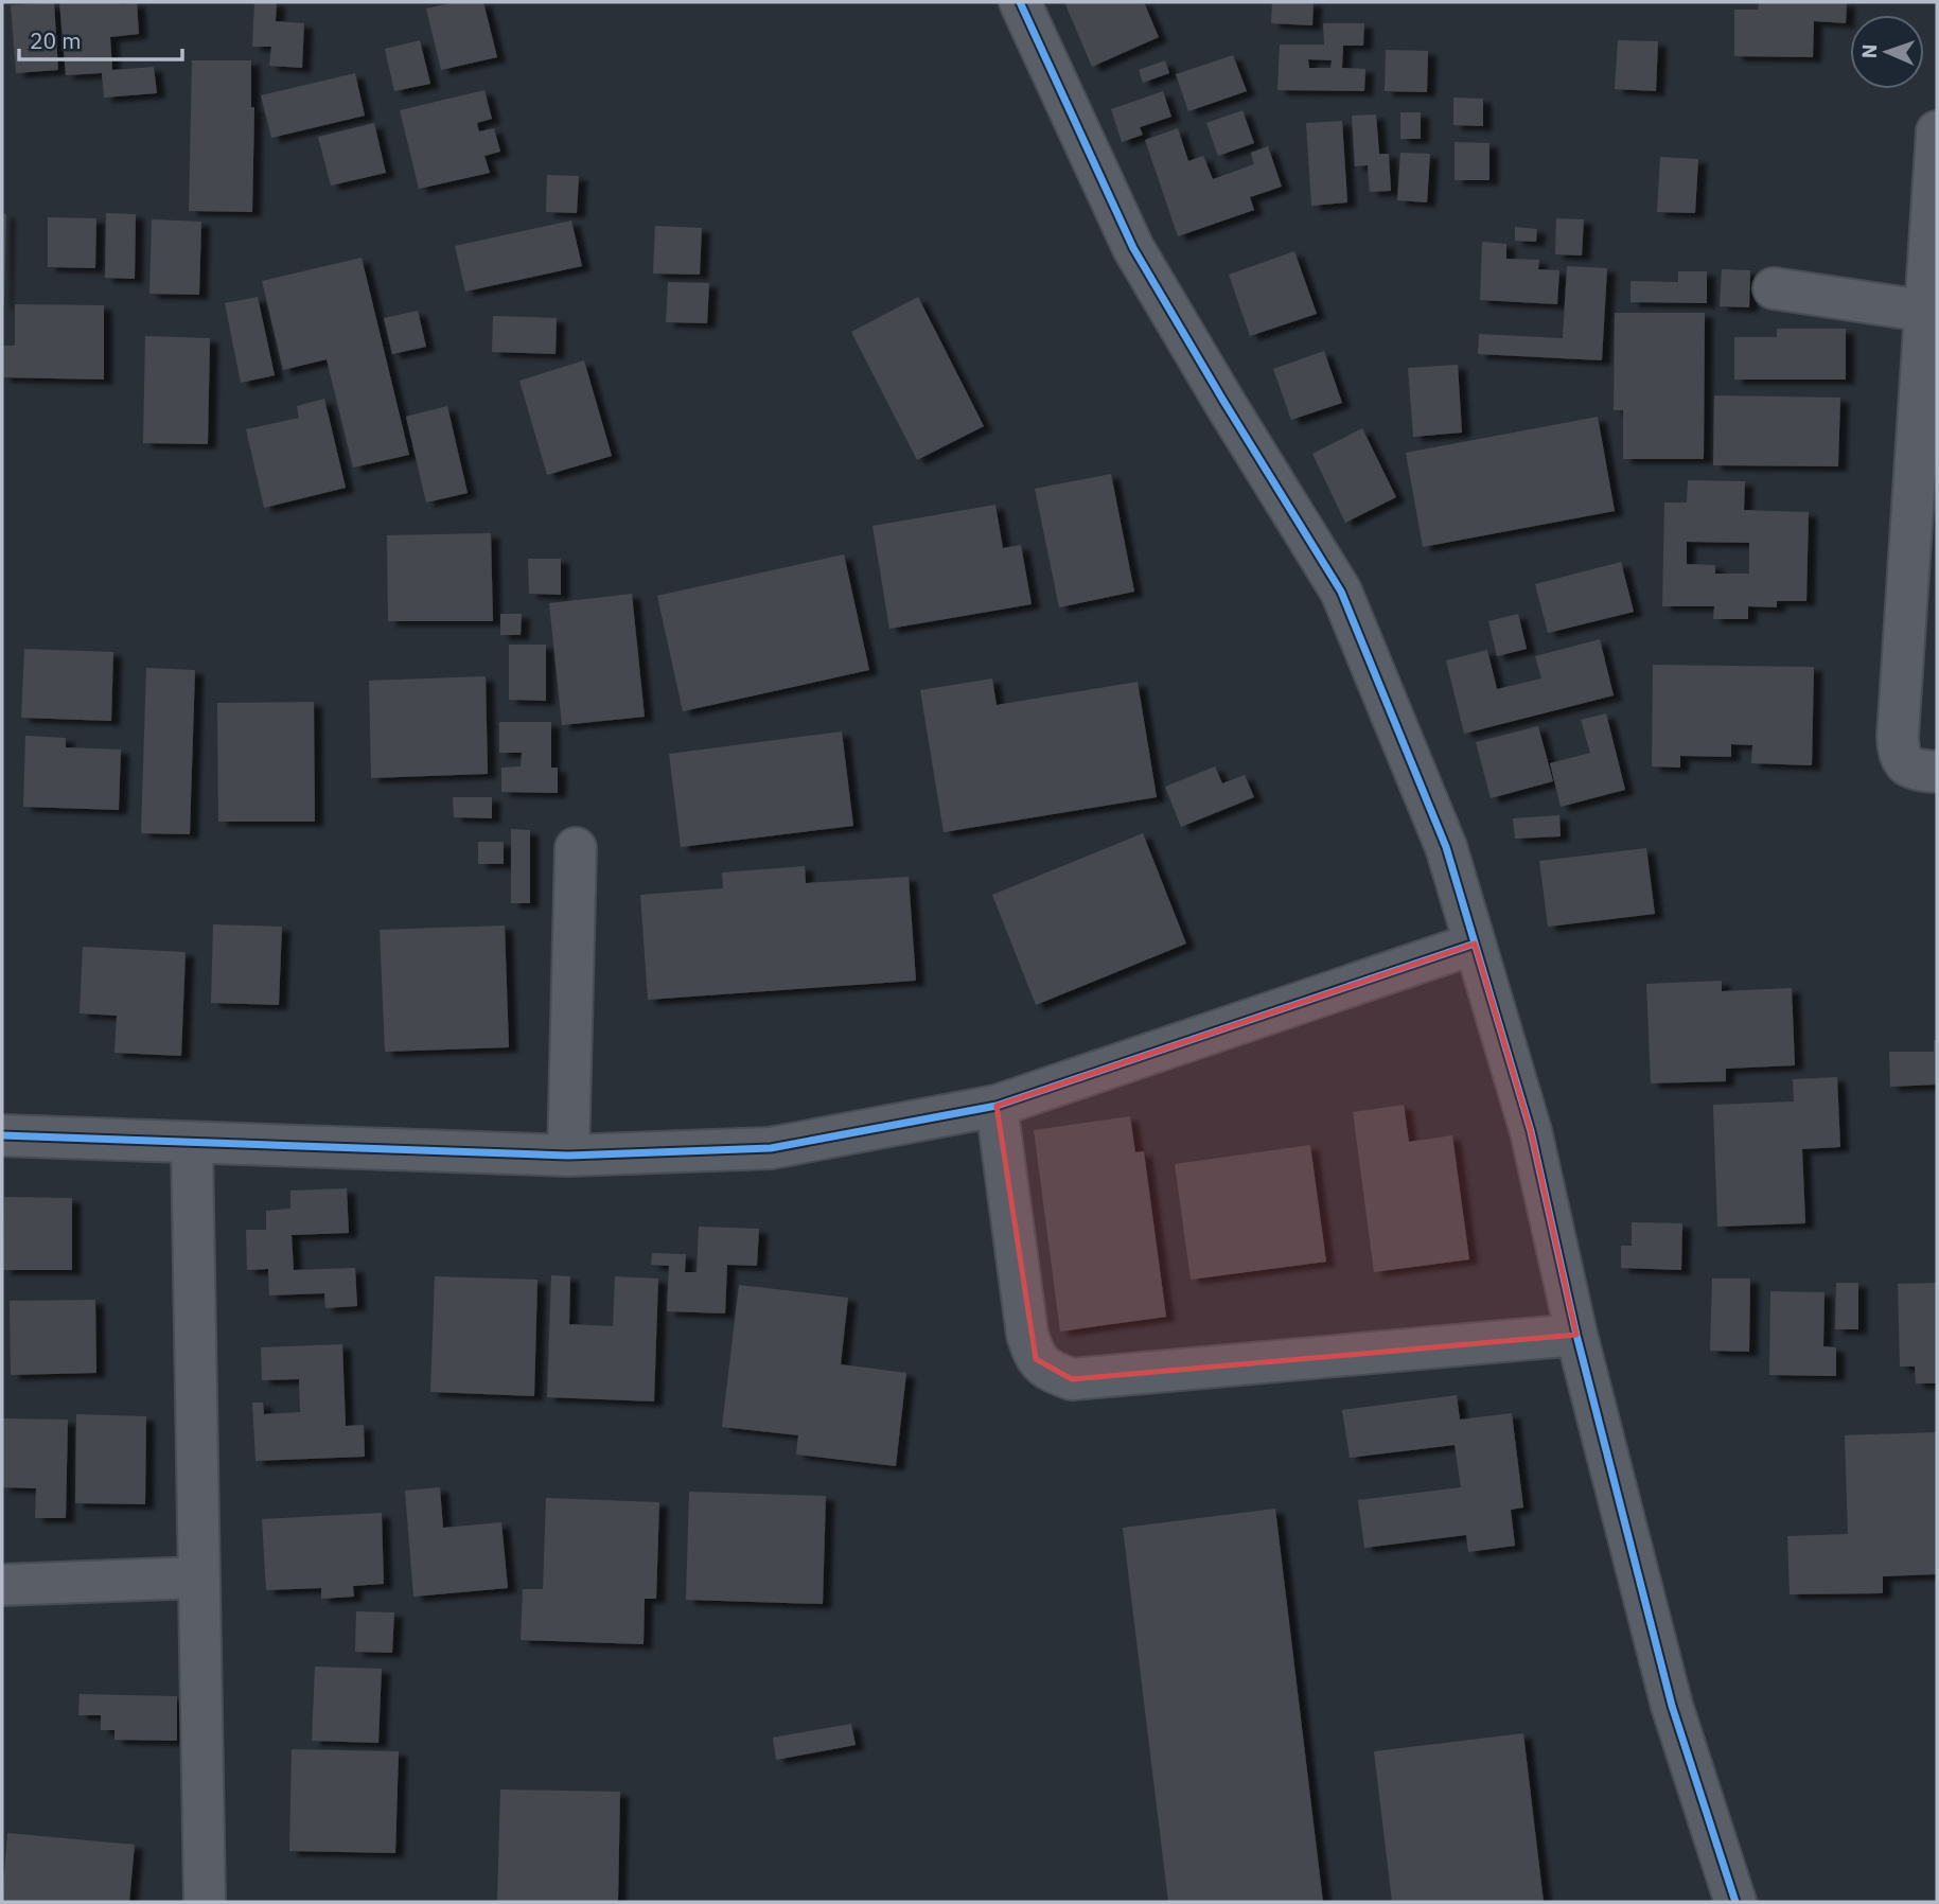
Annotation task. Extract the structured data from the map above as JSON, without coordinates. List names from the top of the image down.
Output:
{
  "scale_bar": "20 m",
  "north": "left"
}
